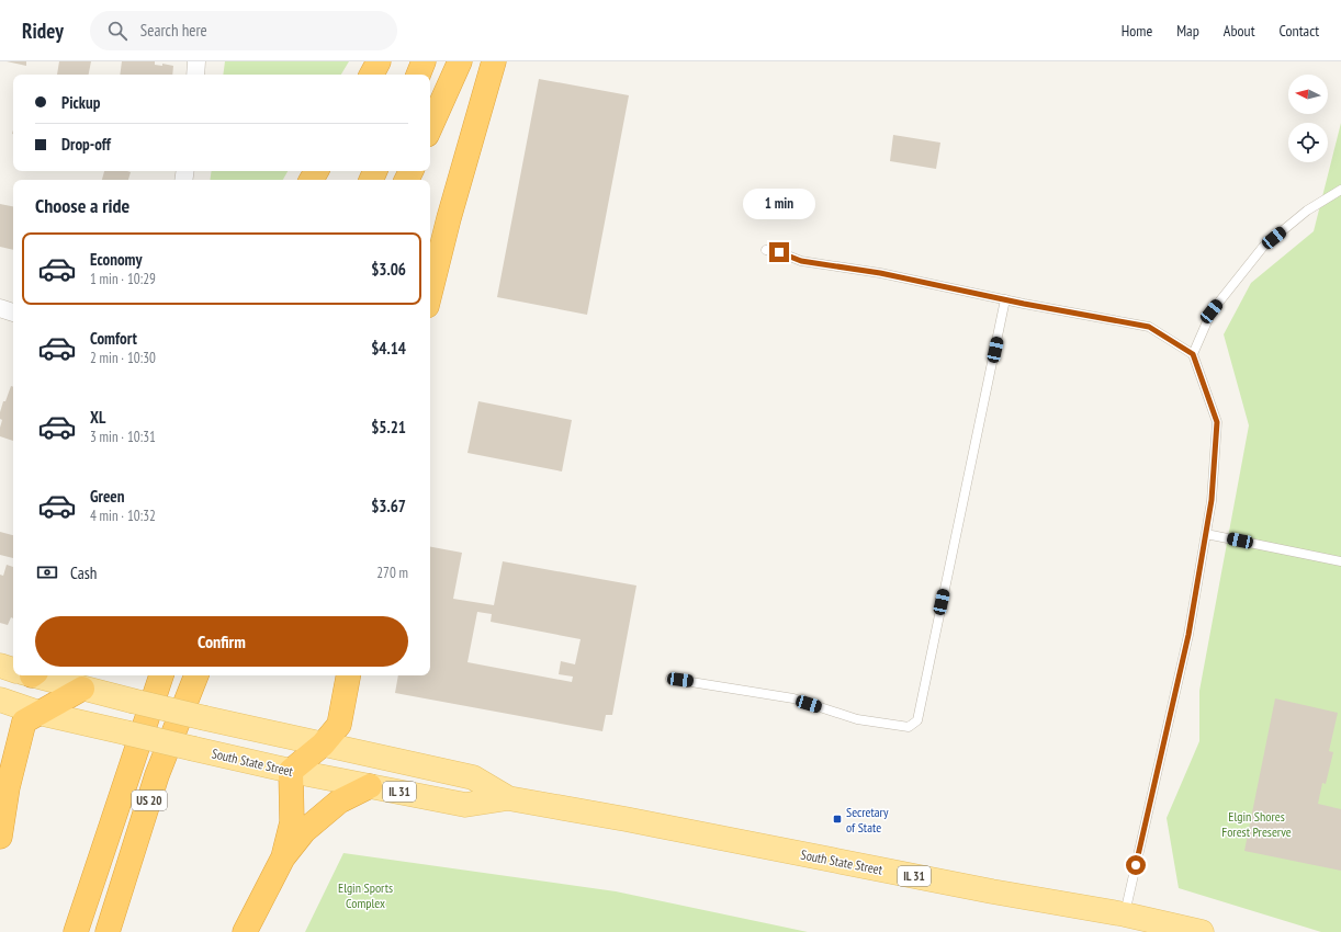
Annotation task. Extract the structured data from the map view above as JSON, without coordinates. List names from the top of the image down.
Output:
{
  "streets": {
    "highway": ["US 20"],
    "main road": ["South State Street", "IL 31"]
  },
  "parks": ["Elgin Shores Forest Preserve", "Elgin Sports Complex"],
  "places": {
    "transit": ["Secretary of State"]
  },
  "north": "left",
  "page": {
    "header": "Ridey",
    "search": "Search here",
    "nav": [
      "Home",
      "Map",
      "About",
      "Contact"
    ],
    "banner": ["Pickup", "Drop-off"],
    "heading": "Choose a ride",
    "bubble": "1 min",
    "list": [
      {
        "name": "Economy",
        "note": "1 min · 10:29",
        "value": "$3.06"
      },
      {
        "name": "Comfort",
        "note": "2 min · 10:30",
        "value": "$4.14"
      },
      {
        "name": "XL",
        "note": "3 min · 10:31",
        "value": "$5.21"
      },
      {
        "name": "Green",
        "note": "4 min · 10:32",
        "value": "$3.67"
      }
    ],
    "pay": ["Cash", "270 m"],
    "buttons": "Confirm"
  }
}
